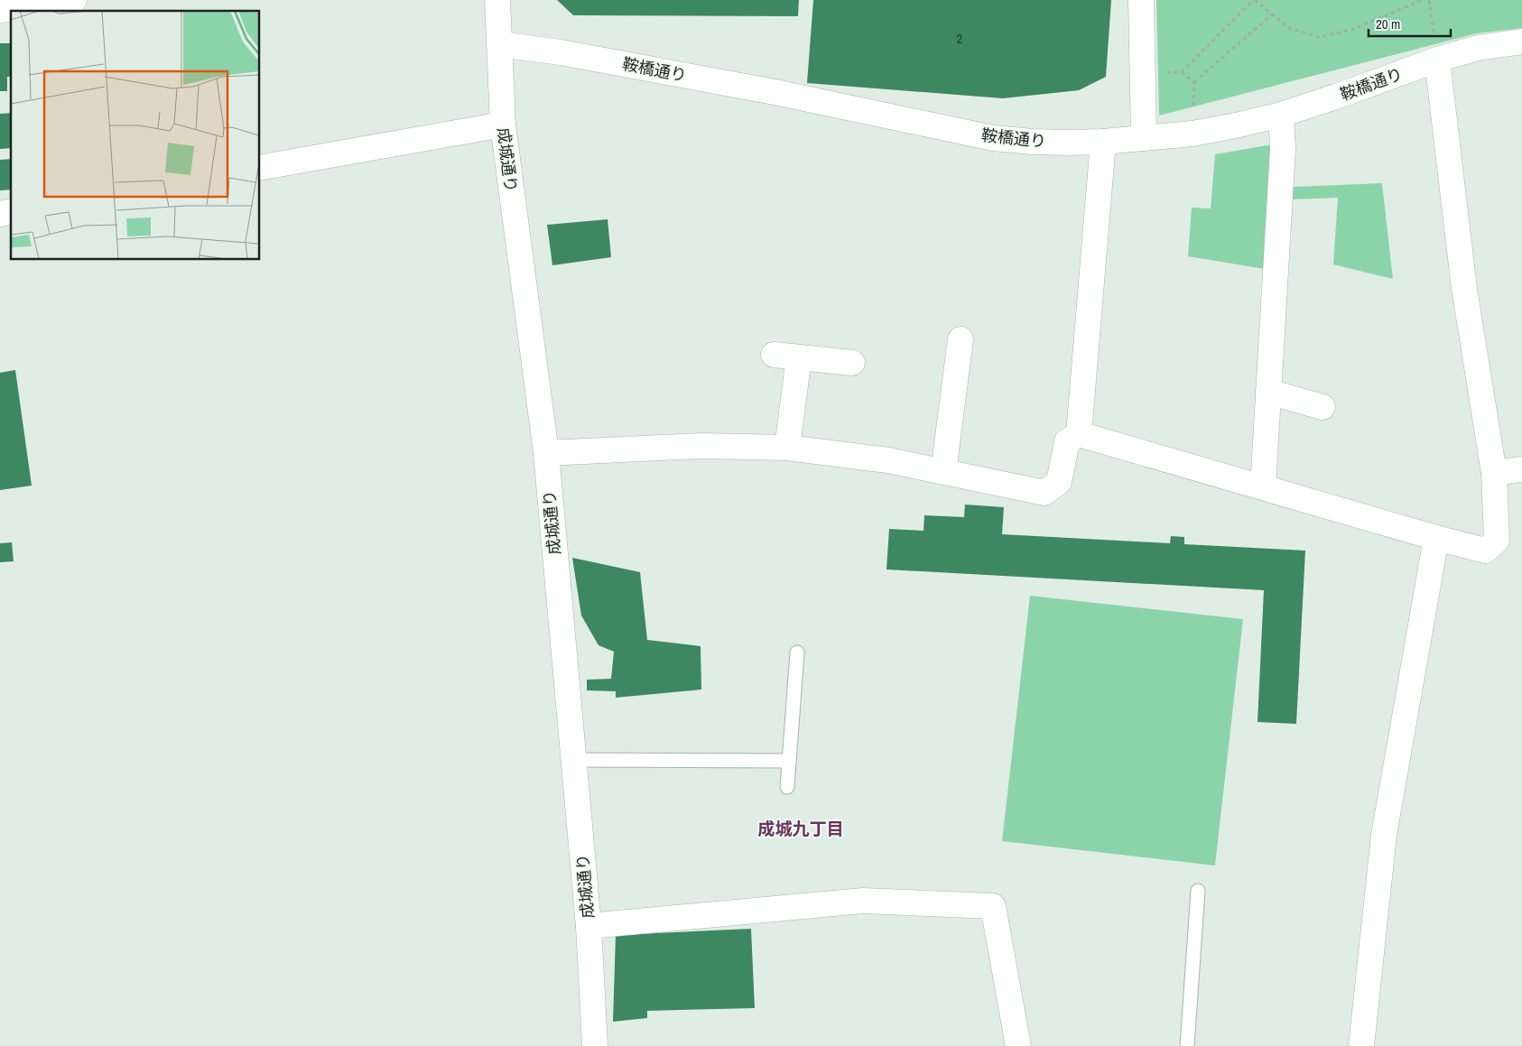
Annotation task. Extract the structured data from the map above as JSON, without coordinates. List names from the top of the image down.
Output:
{
  "streets": {
    "street": ["鞍橋通り", "成城通り"]
  },
  "crossings": [
    ["鞍橋通り", "成城通り"]
  ],
  "districts": ["成城九丁目"],
  "house_numbers": ["2"],
  "scale_bar": "20 m"
}
